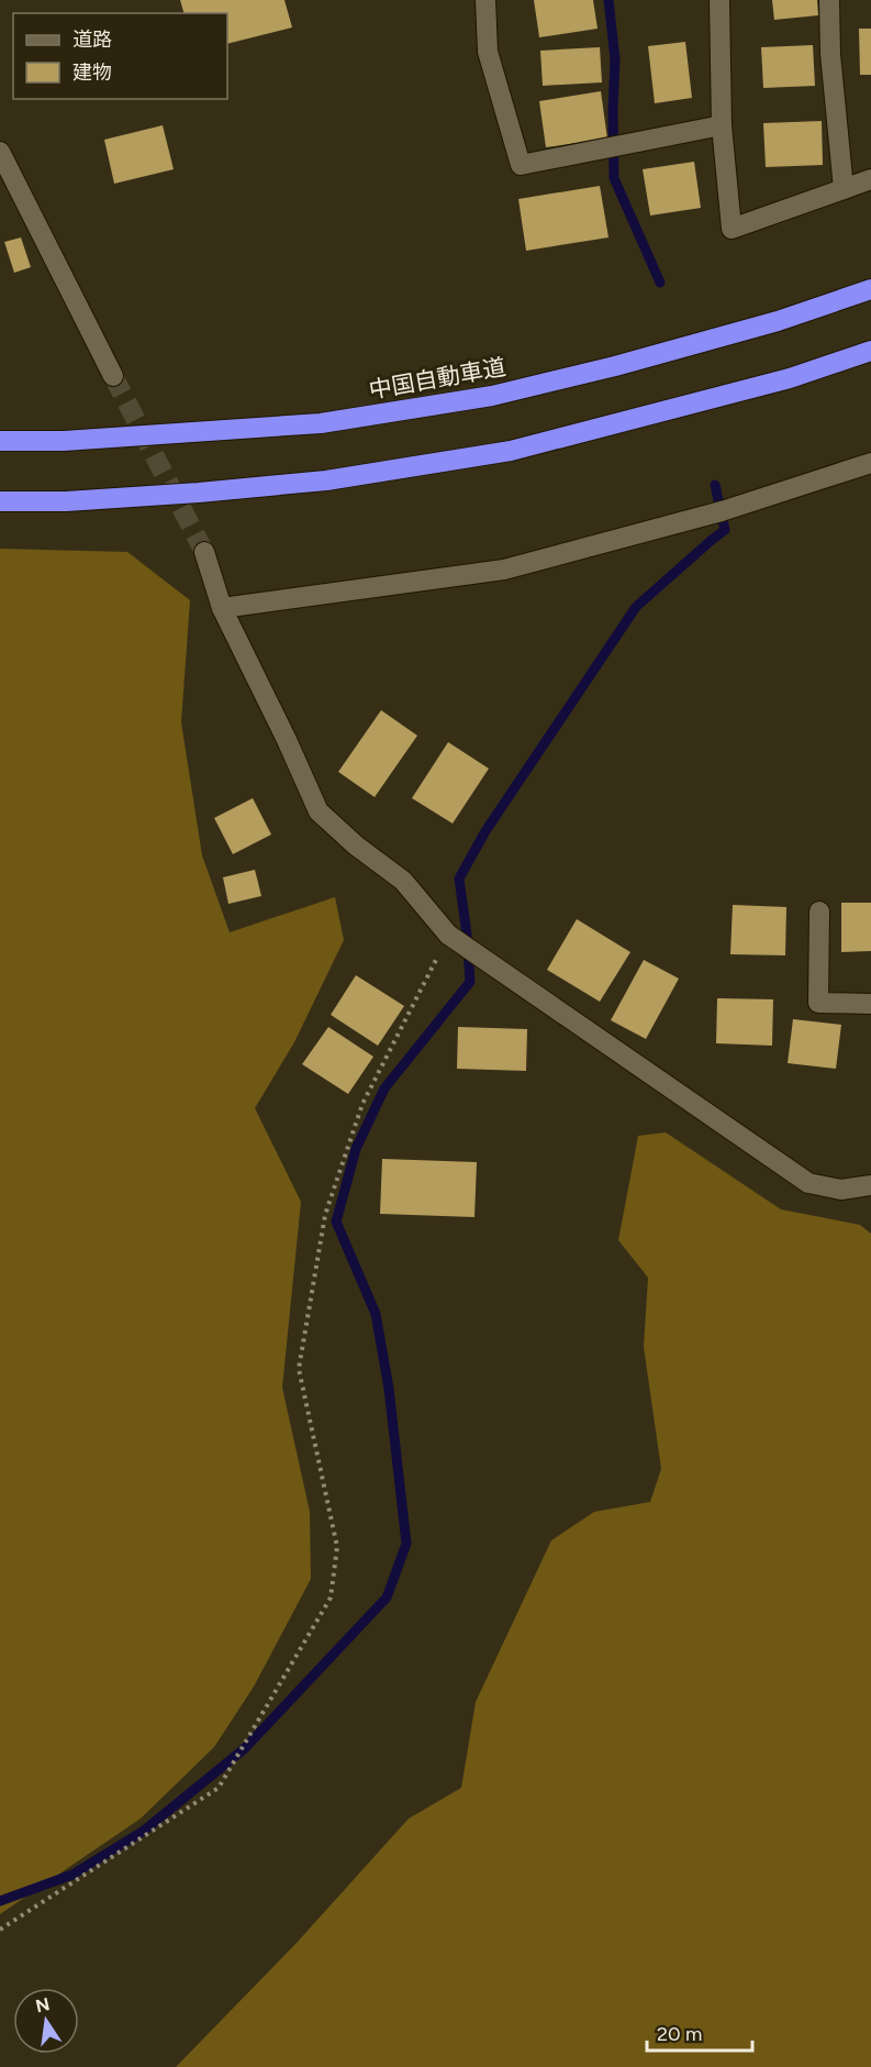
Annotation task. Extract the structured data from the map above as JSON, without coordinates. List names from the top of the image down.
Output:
{
  "streets": {
    "highway": ["中国自動車道"]
  },
  "legend": ["道路", "建物"],
  "scale_bar": "20 m",
  "north": "top"
}
